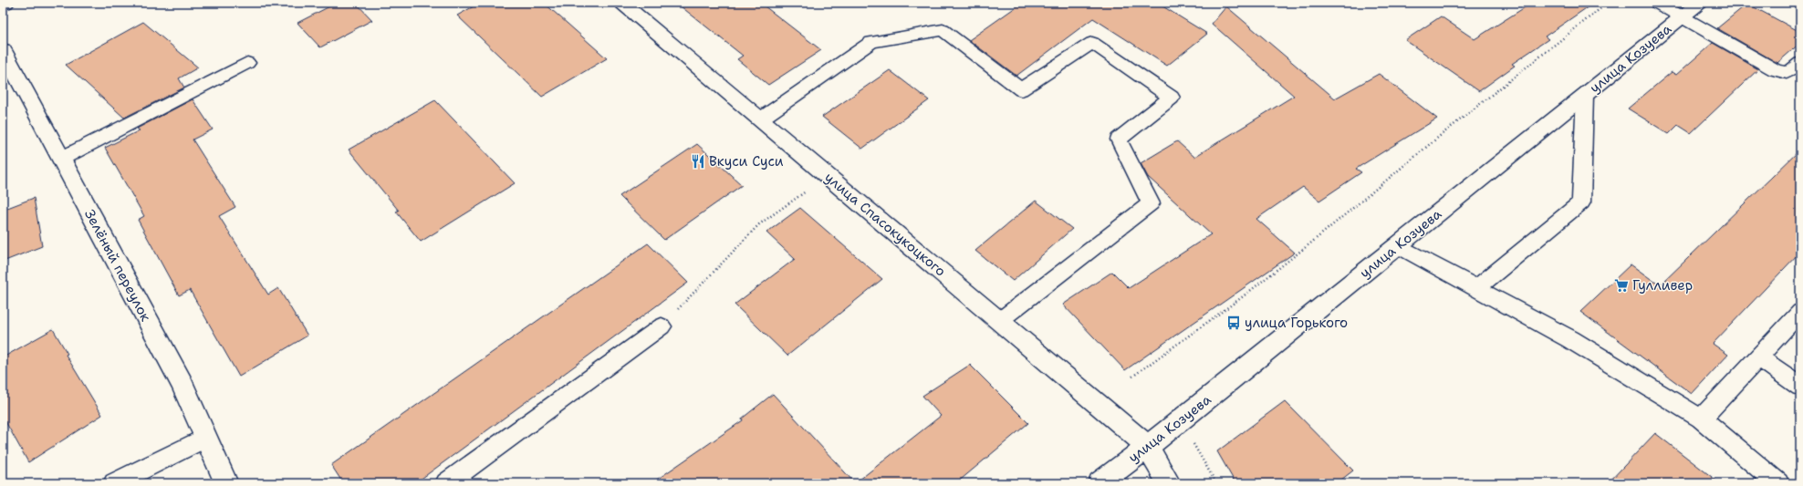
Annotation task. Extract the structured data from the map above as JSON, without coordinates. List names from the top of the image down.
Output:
{
  "streets": {
    "street": ["улица Козуева", "улица Спасокукоцкого", "Зелёный переулок"]
  },
  "crossings": [
    ["улица Козуева", "улица Спасокукоцкого"]
  ],
  "places": {
    "restaurant": ["Вкуси Суси"],
    "supermarket": ["Гулливер"],
    "bus stop": ["улица Горького"]
  }
}
